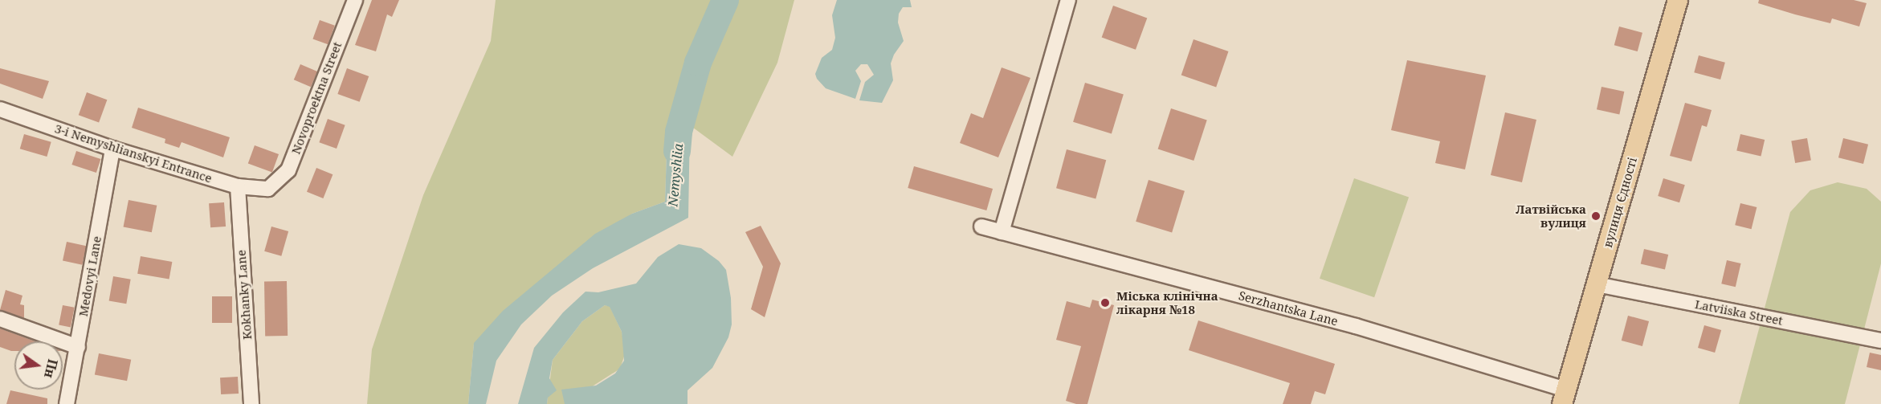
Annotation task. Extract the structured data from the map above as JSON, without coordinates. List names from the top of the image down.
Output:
{
  "streets": {
    "main road": ["вулиця Єдності"],
    "street": [
      "Novoproektna Street",
      "3-i Nemyshlianskyi Entrance",
      "Medovyi Lane",
      "Kokhanky Lane",
      "Serzhantska Lane",
      "Latviiska Street"
    ]
  },
  "crossings": [
    ["Novoproektna Street", "3-i Nemyshlianskyi Entrance"],
    ["3-i Nemyshlianskyi Entrance", "Medovyi Lane"],
    ["3-i Nemyshlianskyi Entrance", "Kokhanky Lane"],
    ["вулиця Єдності", "Serzhantska Lane"],
    ["вулиця Єдності", "Latviiska Street"]
  ],
  "water": ["Nemyshlia"],
  "places": ["Латвійська вулиця", "Міська клінічна лікарня №18"],
  "north": "right"
}
